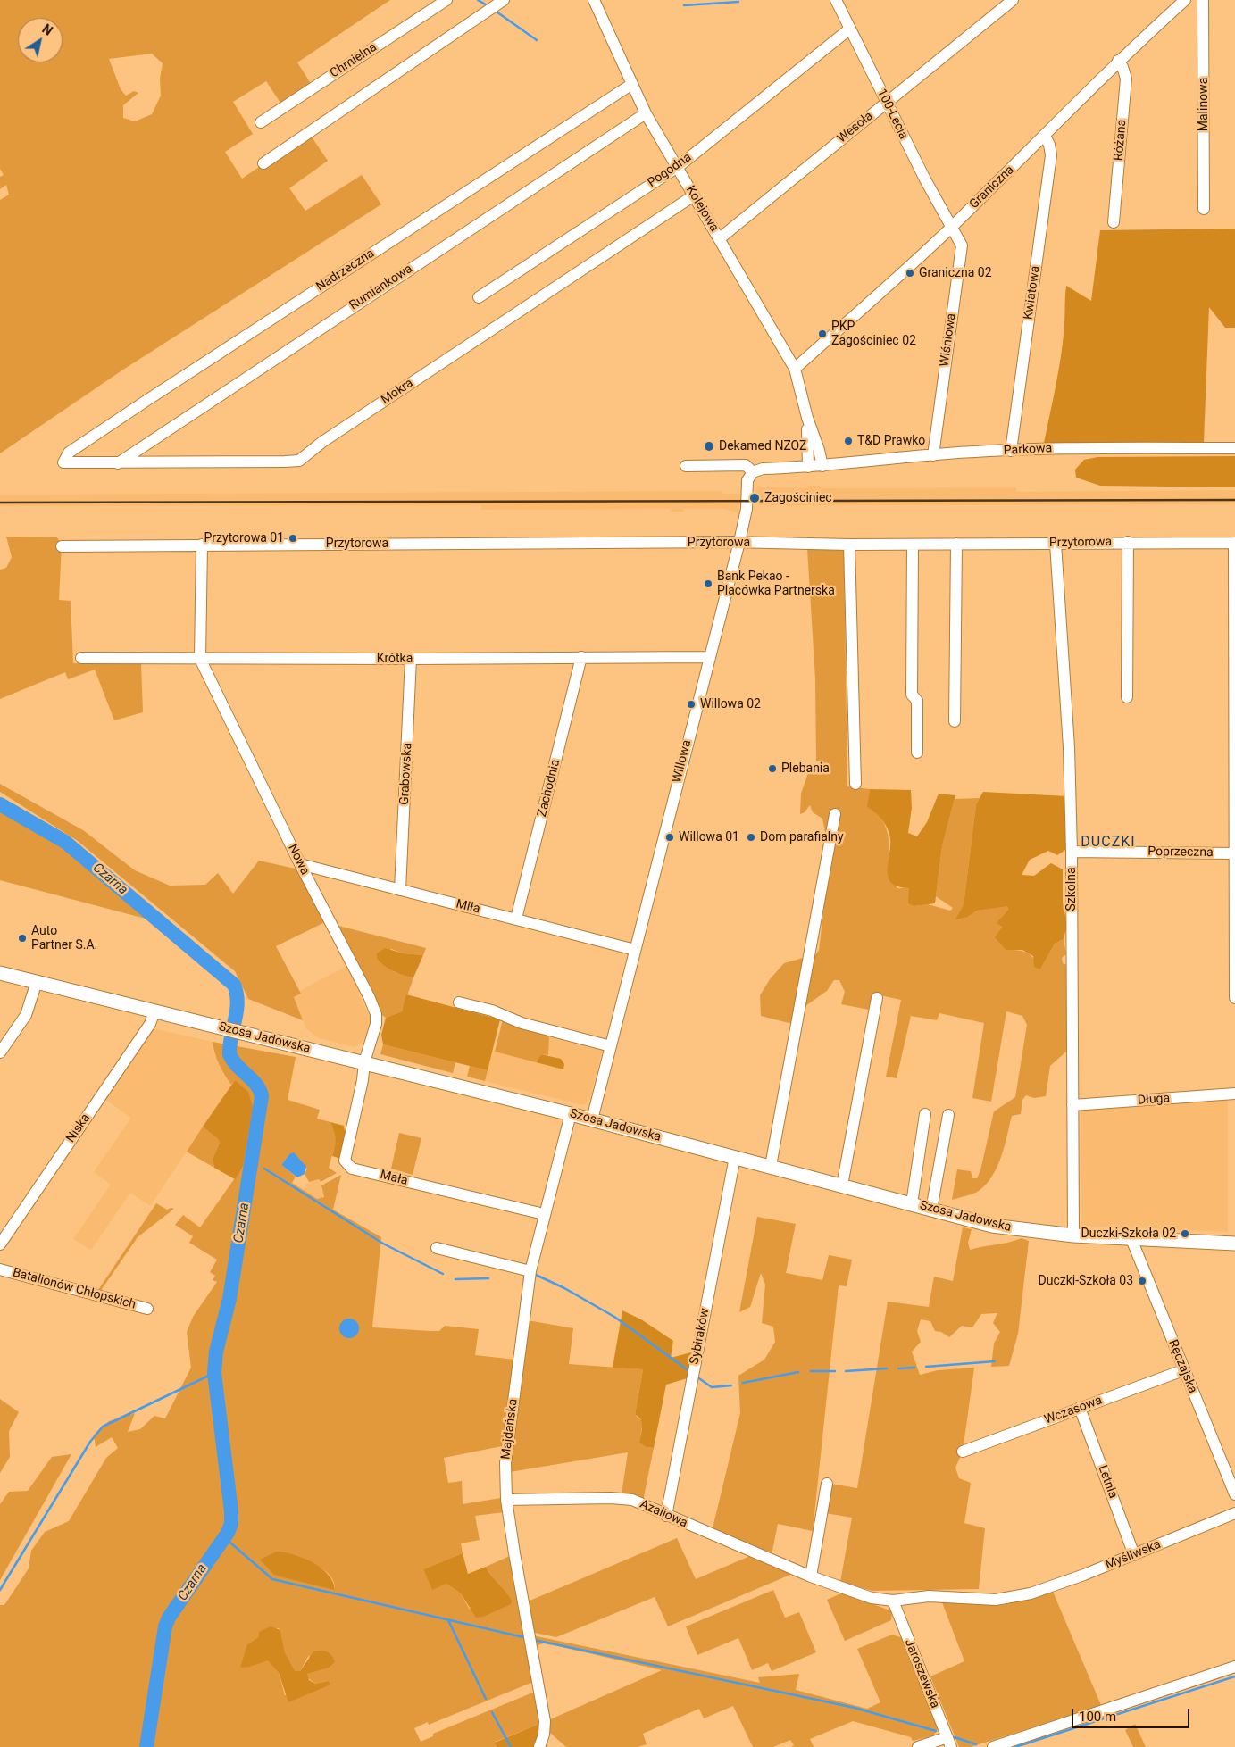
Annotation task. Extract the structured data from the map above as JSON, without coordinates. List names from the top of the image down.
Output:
{
  "streets": {
    "main road": ["Szosa Jadowska"],
    "street": [
      "Chmielna",
      "Malinowa",
      "100-Lecia",
      "Wesoła",
      "Różana",
      "Pogodna",
      "Graniczna",
      "Kolejowa",
      "Nadrzeczna",
      "Rumiankowa",
      "Kwiatowa",
      "Wiśniowa",
      "Mokra",
      "Parkowa",
      "Przytorowa",
      "Krótka",
      "Willowa",
      "Grabowska",
      "Zachodnia",
      "Poprzeczna",
      "Nowa",
      "Szkolna",
      "Miła",
      "Długa",
      "Niska",
      "Mała",
      "Batalionów Chłopskich",
      "Sybiraków",
      "Ręczajska",
      "Wczasowa",
      "Majdańska",
      "Letnia",
      "Azaliowa",
      "Myśliwska",
      "Jaroszewska"
    ]
  },
  "crossings": [
    ["100-Lecia", "Wesoła"],
    ["100-Lecia", "Pogodna"],
    ["100-Lecia", "Graniczna"],
    ["100-Lecia", "Wiśniowa"],
    ["Wesoła", "Kolejowa"],
    ["Różana", "Graniczna"],
    ["Pogodna", "Kolejowa"],
    ["Graniczna", "Kolejowa"],
    ["Graniczna", "Kwiatowa"],
    ["Graniczna", "Wiśniowa"],
    ["Kolejowa", "Nadrzeczna"],
    ["Kolejowa", "Rumiankowa"],
    ["Kolejowa", "Mokra"],
    ["Kolejowa", "Parkowa"],
    ["Nadrzeczna", "Mokra"],
    ["Rumiankowa", "Mokra"],
    ["Kwiatowa", "Parkowa"],
    ["Wiśniowa", "Parkowa"],
    ["Przytorowa", "Willowa"],
    ["Przytorowa", "Szkolna"],
    ["Krótka", "Willowa"],
    ["Krótka", "Grabowska"],
    ["Krótka", "Zachodnia"],
    ["Krótka", "Nowa"],
    ["Willowa", "Miła"],
    ["Willowa", "Szosa Jadowska"],
    ["Grabowska", "Miła"],
    ["Zachodnia", "Miła"],
    ["Poprzeczna", "Szkolna"],
    ["Nowa", "Miła"],
    ["Nowa", "Szosa Jadowska"],
    ["Nowa", "Mała"],
    ["Szkolna", "Szosa Jadowska"],
    ["Szkolna", "Długa"],
    ["Szosa Jadowska", "Niska"],
    ["Szosa Jadowska", "Mała"],
    ["Szosa Jadowska", "Sybiraków"],
    ["Szosa Jadowska", "Ręczajska"],
    ["Szosa Jadowska", "Majdańska"],
    ["Mała", "Majdańska"],
    ["Sybiraków", "Azaliowa"],
    ["Ręczajska", "Wczasowa"],
    ["Wczasowa", "Letnia"],
    ["Majdańska", "Azaliowa"],
    ["Letnia", "Myśliwska"],
    ["Azaliowa", "Myśliwska"],
    ["Azaliowa", "Jaroszewska"]
  ],
  "districts": ["DUCZKI"],
  "water": ["Czarna"],
  "places": [
    "Graniczna 02",
    "PKP Zagościniec 02",
    "T&D Prawko",
    "Dekamed NZOZ",
    "Zagościniec",
    "Przytorowa 01",
    "Bank Pekao - Placówka Partnerska",
    "Willowa 02",
    "Plebania",
    "Willowa 01",
    "Dom parafialny",
    "Auto Partner S.A.",
    "Duczki-Szkoła 02",
    "Duczki-Szkoła 03"
  ],
  "scale_bar": "100 m",
  "north": "top right"
}
